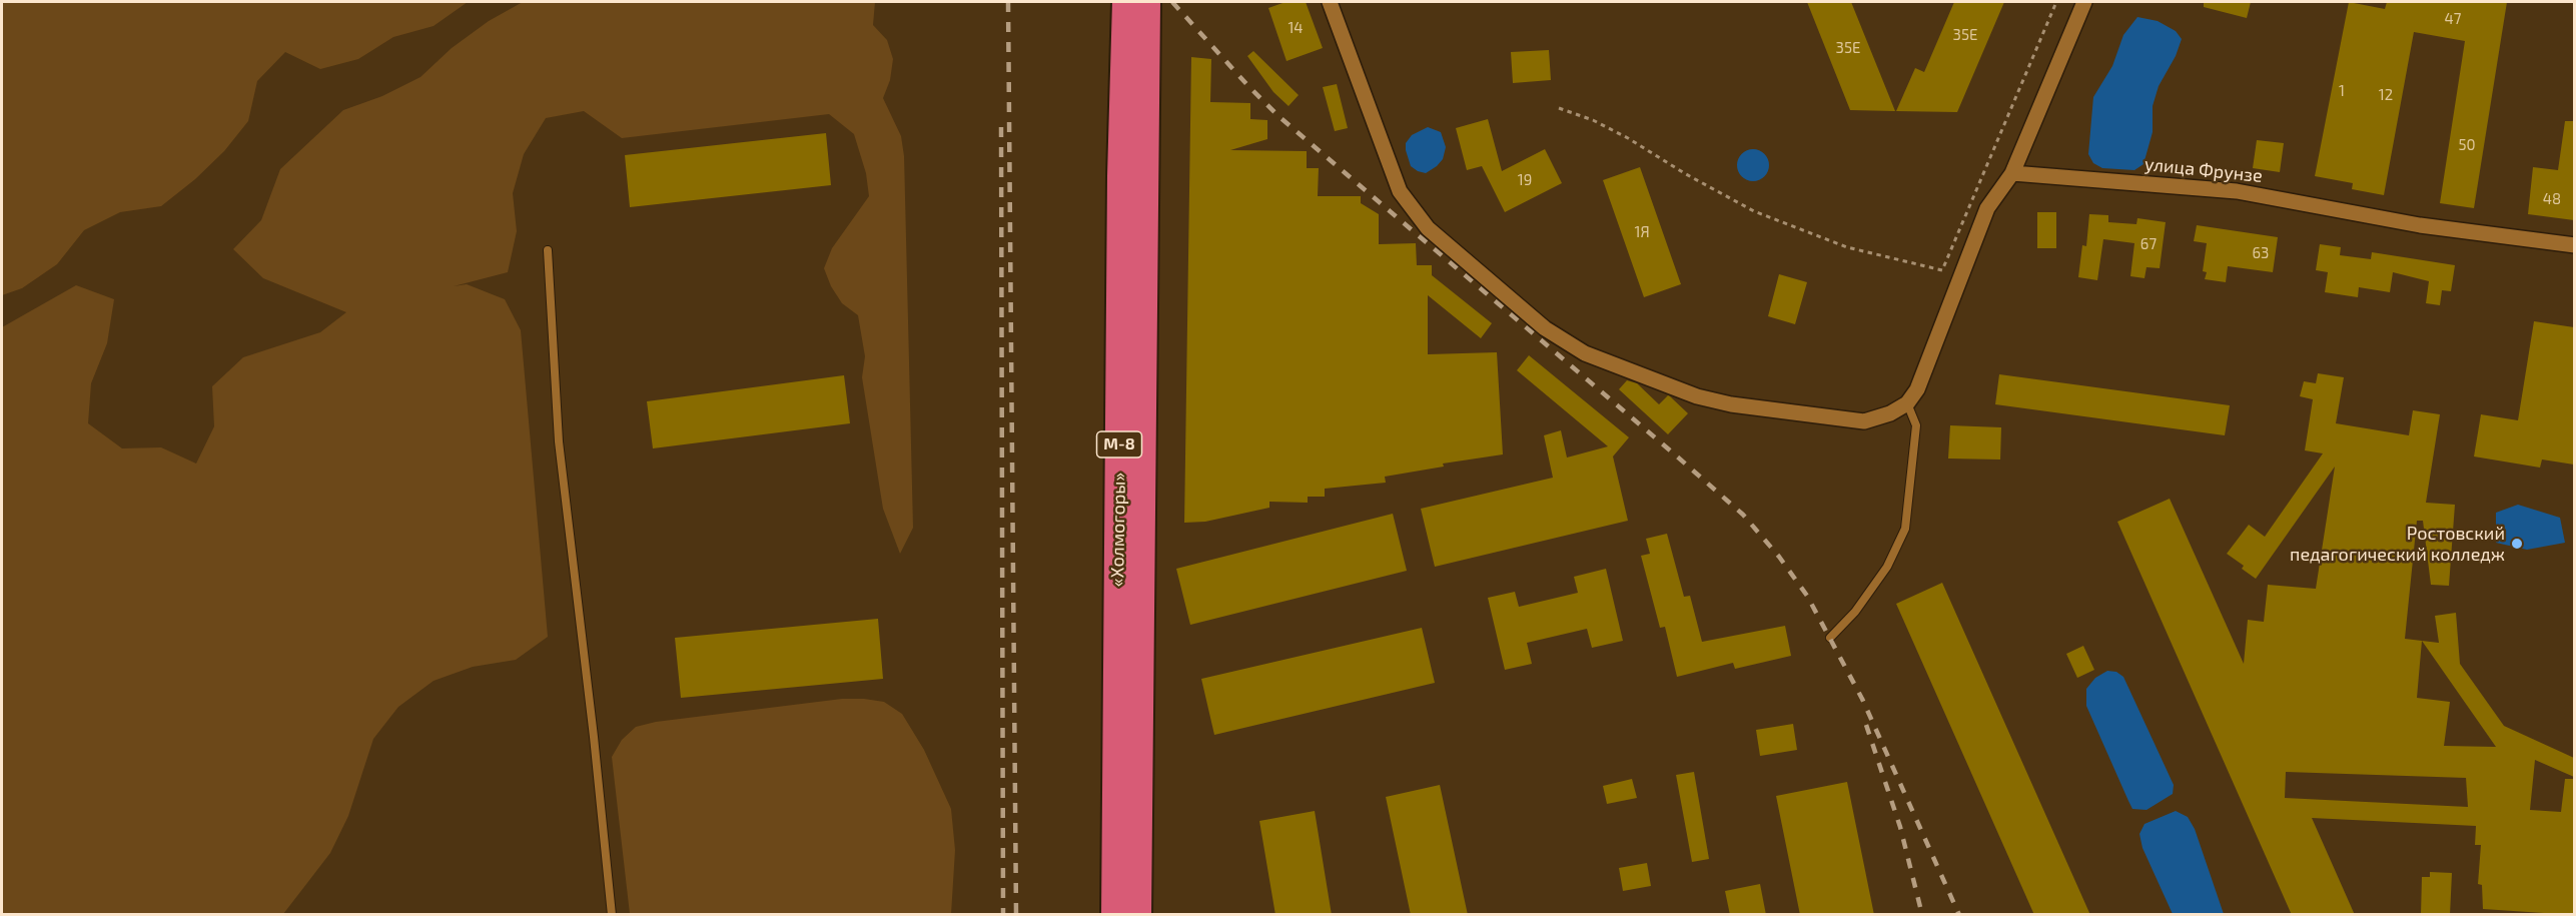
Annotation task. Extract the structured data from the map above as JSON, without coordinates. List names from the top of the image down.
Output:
{
  "streets": {
    "highway": ["М-8", "«Холмогоры»"],
    "street": ["улица Фрунзе"]
  },
  "places": ["Ростовский педагогический колледж"],
  "house_numbers": [
    "47",
    "14",
    "35Е",
    "35Е",
    "1",
    "12",
    "50",
    "19",
    "48",
    "1Я",
    "67",
    "63"
  ]
}
